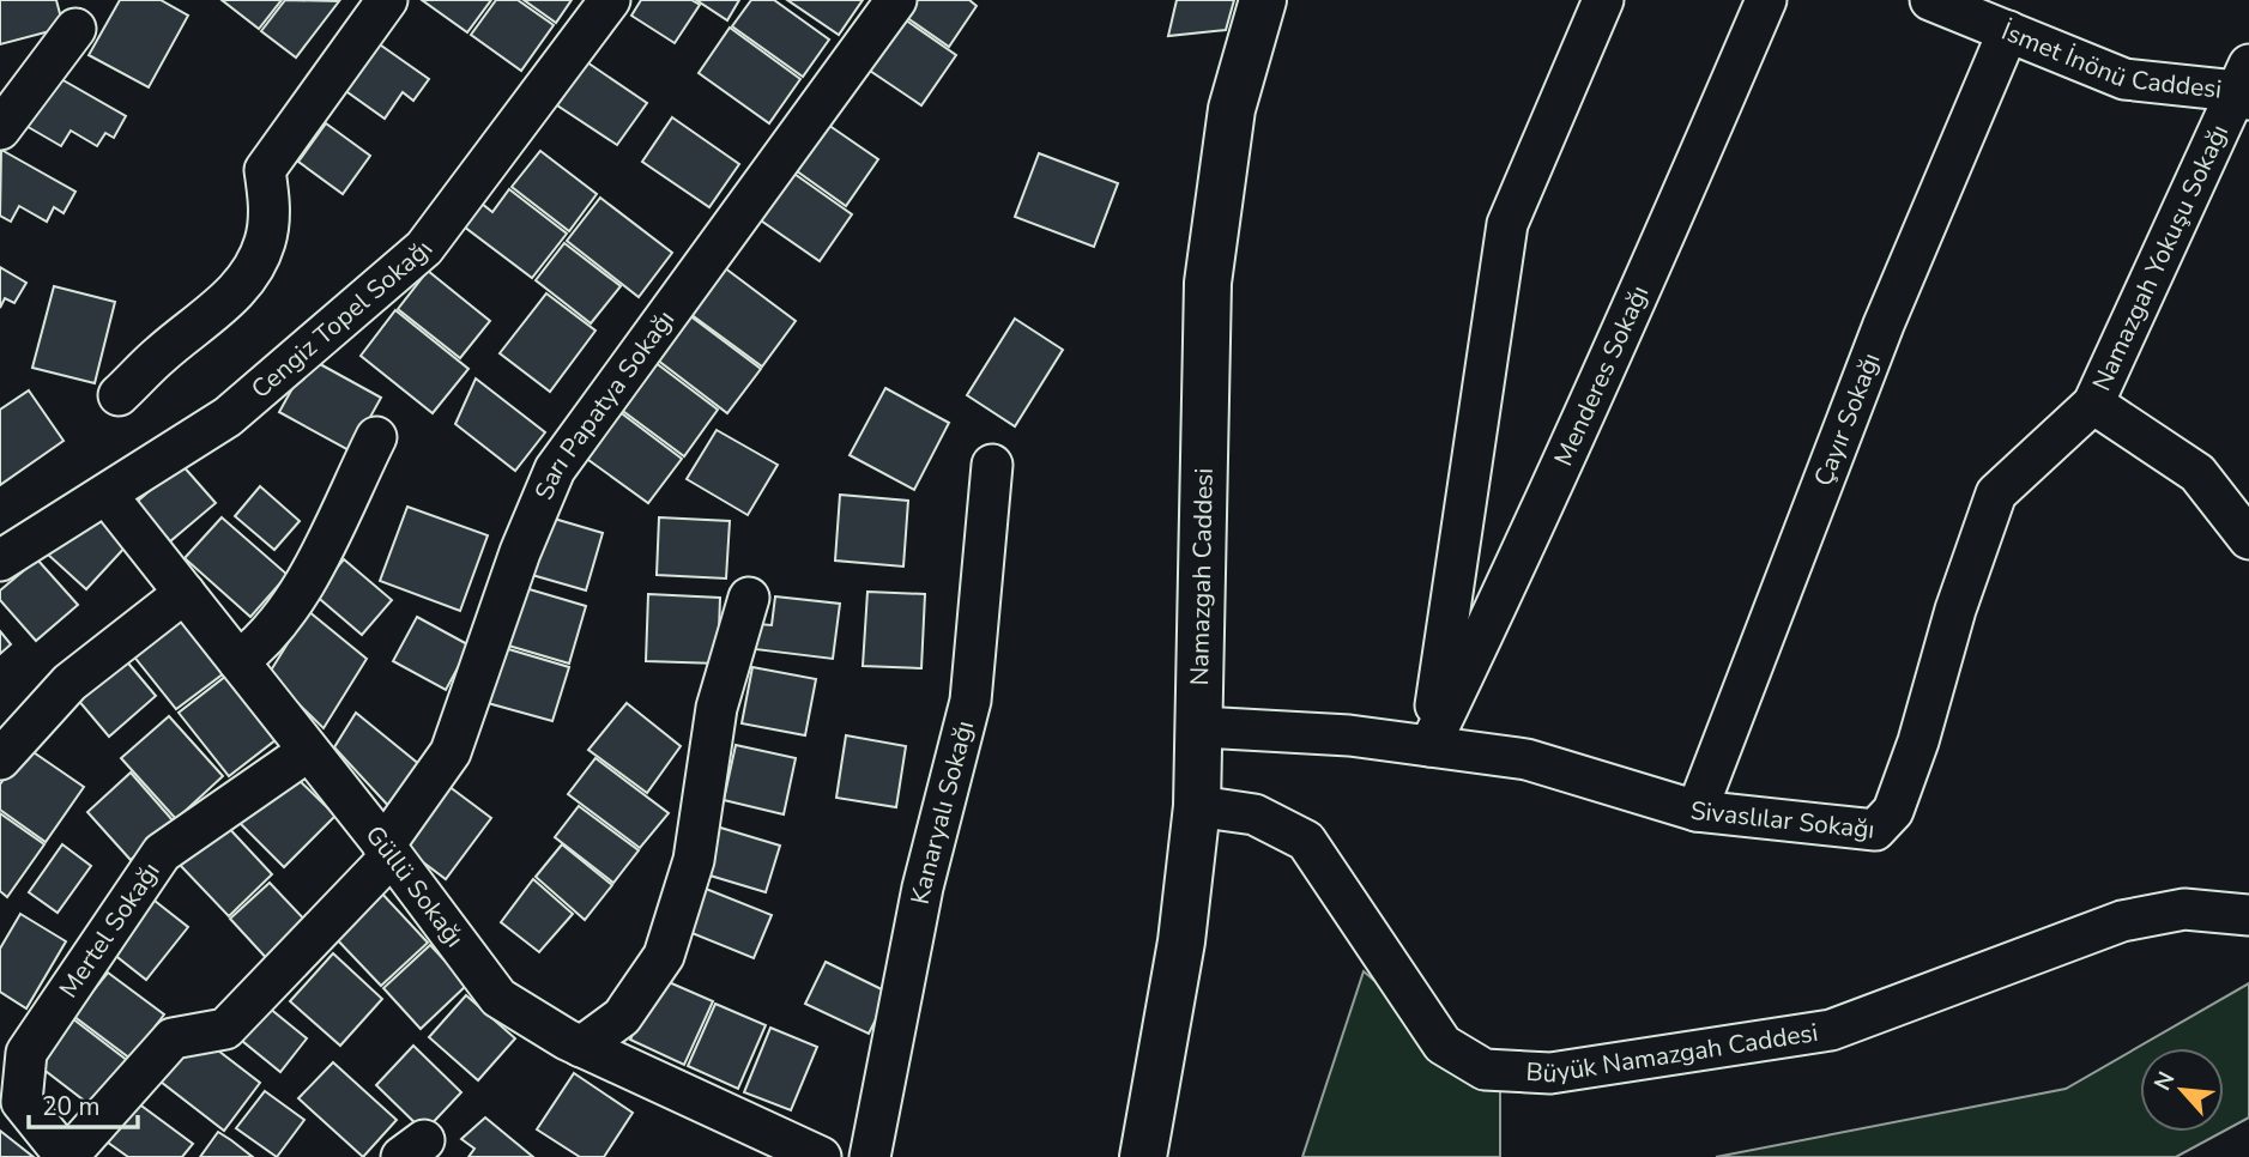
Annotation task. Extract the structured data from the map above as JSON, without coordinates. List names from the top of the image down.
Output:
{
  "streets": {
    "main road": ["Namazgah Caddesi"],
    "street": [
      "İsmet İnönü Caddesi",
      "Namazgah Yokuşu Sokağı",
      "Cengiz Topel Sokağı",
      "Menderes Sokağı",
      "Sarı Papatya Sokağı",
      "Çayır Sokağı",
      "Kanaryalı Sokağı",
      "Sivaslılar Sokağı",
      "Güllü Sokağı",
      "Mertel Sokağı",
      "Büyük Namazgah Caddesi"
    ]
  },
  "crossings": [
    ["İsmet İnönü Caddesi", "Namazgah Yokuşu Sokağı"],
    ["İsmet İnönü Caddesi", "Çayır Sokağı"],
    ["Namazgah Yokuşu Sokağı", "Sivaslılar Sokağı"],
    ["Cengiz Topel Sokağı", "Güllü Sokağı"],
    ["Menderes Sokağı", "Sivaslılar Sokağı"],
    ["Sarı Papatya Sokağı", "Güllü Sokağı"],
    ["Sarı Papatya Sokağı", "Mertel Sokağı"],
    ["Çayır Sokağı", "Sivaslılar Sokağı"],
    ["Namazgah Caddesi", "Sivaslılar Sokağı"],
    ["Namazgah Caddesi", "Büyük Namazgah Caddesi"],
    ["Güllü Sokağı", "Mertel Sokağı"]
  ],
  "scale_bar": "20 m",
  "north": "top left"
}
